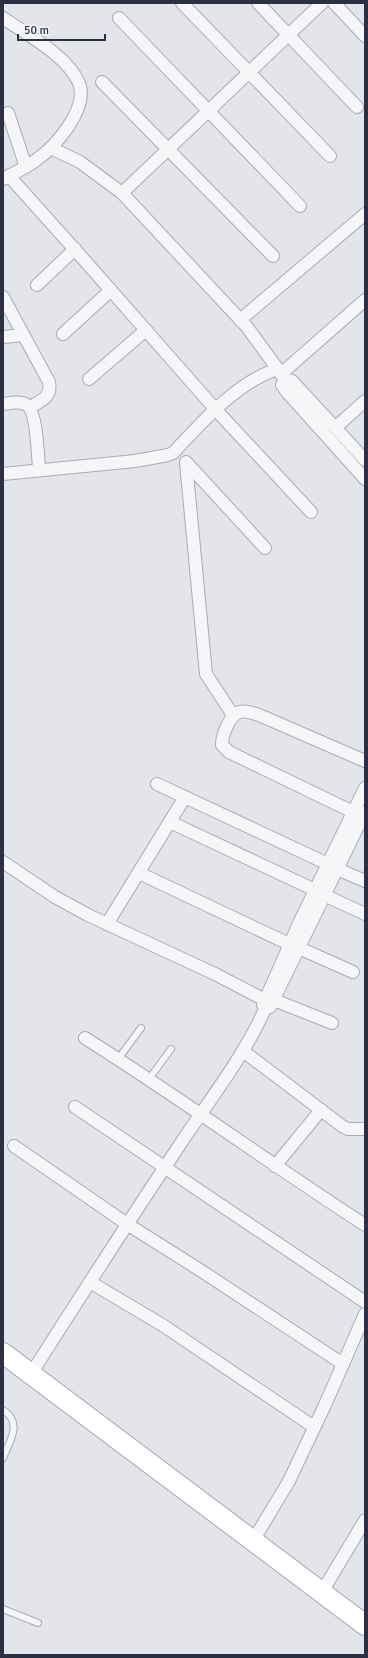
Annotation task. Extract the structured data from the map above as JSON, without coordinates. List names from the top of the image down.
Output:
{
  "scale_bar": "50 m"
}
